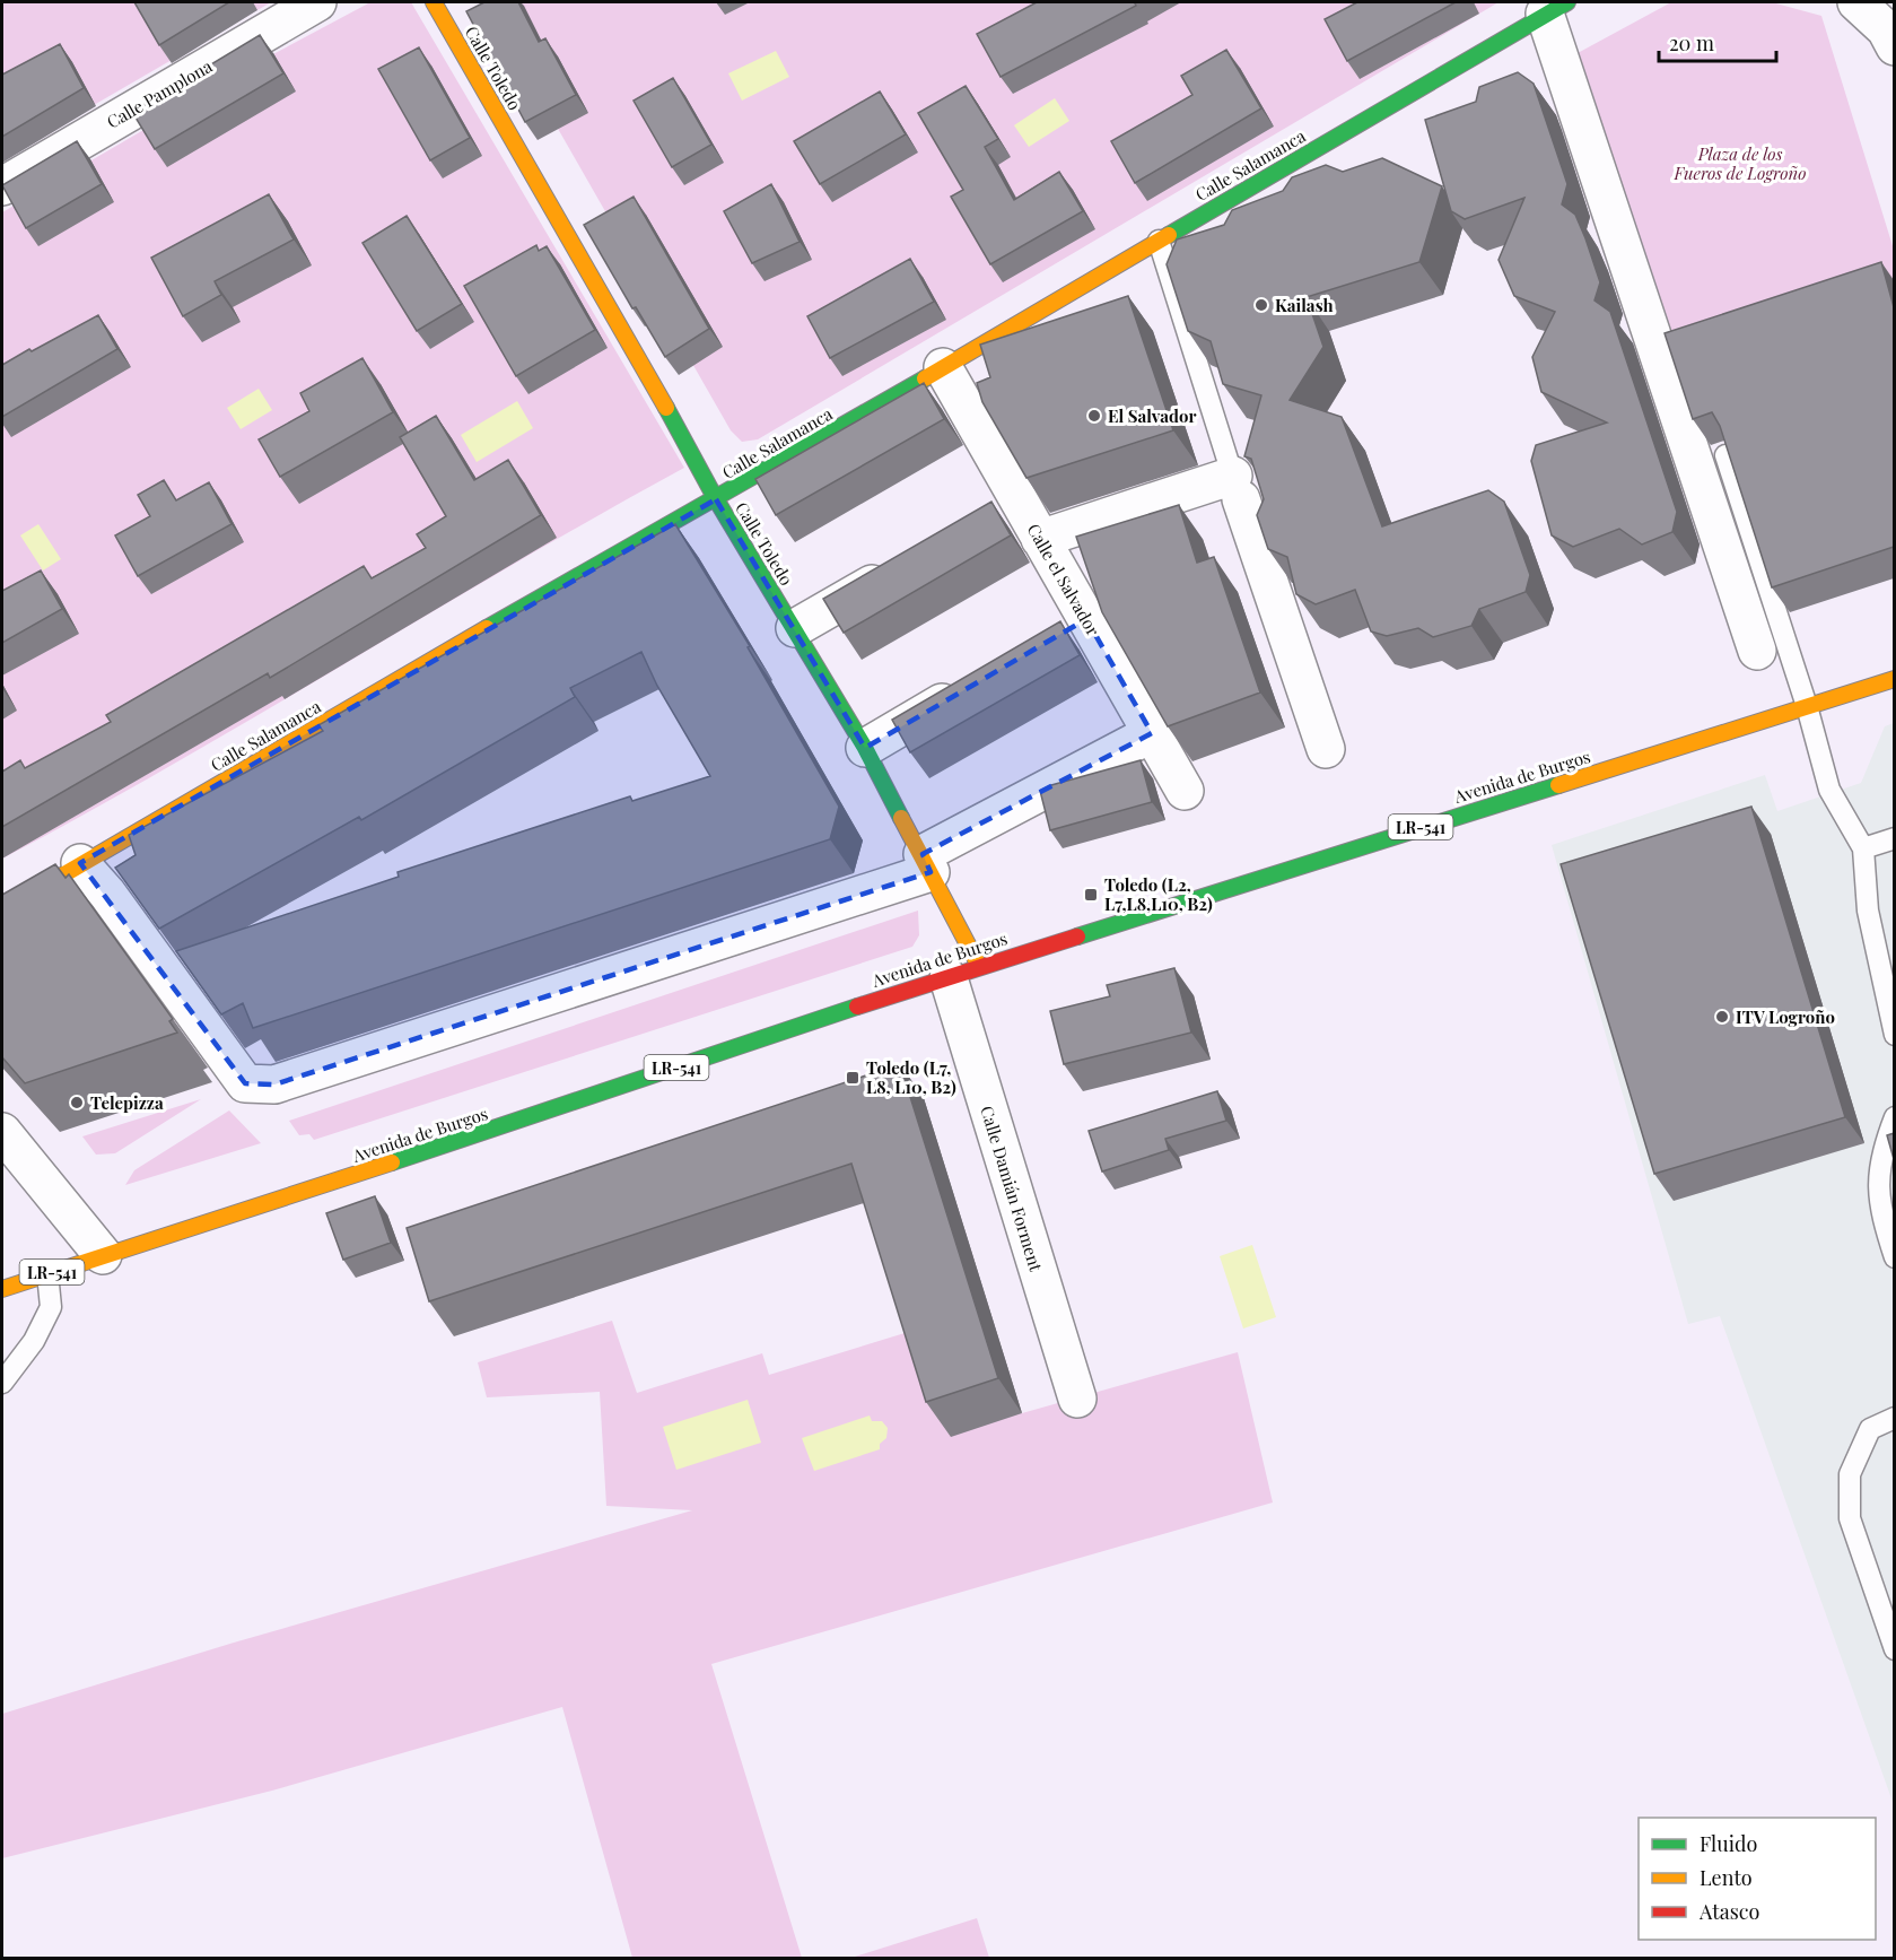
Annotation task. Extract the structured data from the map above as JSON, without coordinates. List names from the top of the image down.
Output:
{
  "streets": {
    "street": [
      "Calle Toledo",
      "Calle Pamplona",
      "Calle Salamanca",
      "Calle el Salvador",
      "Avenida de Burgos",
      "LR-541",
      "Calle Damián Forment"
    ]
  },
  "crossings": [
    ["Calle Toledo", "Calle Salamanca"],
    ["Calle Toledo", "Avenida de Burgos"],
    ["Calle Toledo", "Calle Damián Forment"],
    ["Calle Salamanca", "Calle el Salvador"],
    ["Avenida de Burgos", "Calle Damián Forment"]
  ],
  "parks": ["Plaza de los Fueros de Logroño"],
  "places": {
    "other": [
      "Kailash",
      "El Salvador",
      "ITV Logroño",
      "Telepizza"
    ],
    "transit": ["Toledo (L2, L7,L8,L10, B2)", "Toledo (L7, L8, L10, B2)"]
  },
  "legend": ["Fluido", "Lento", "Atasco"],
  "scale_bar": "20 m"
}
